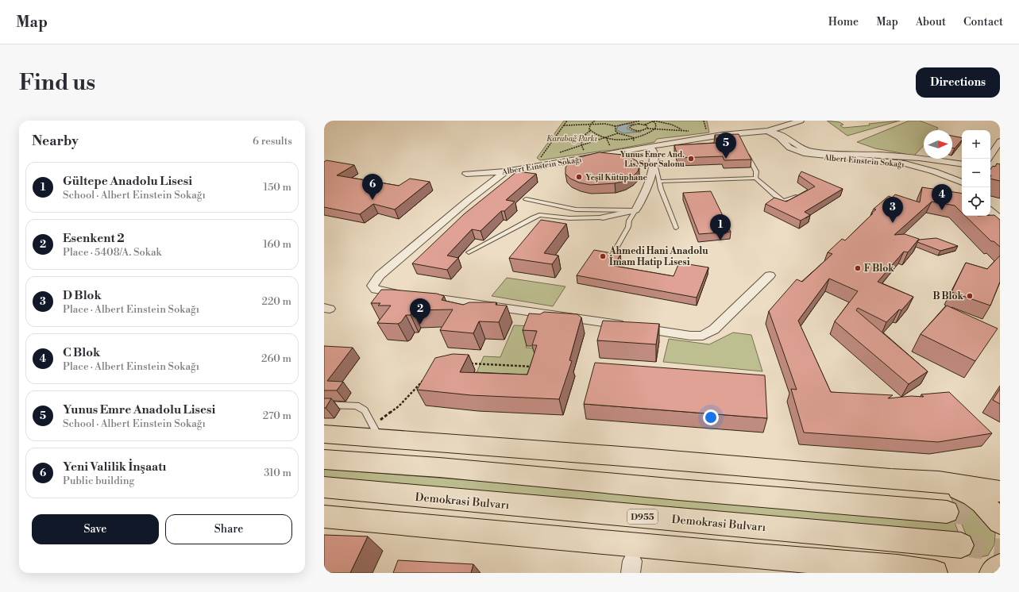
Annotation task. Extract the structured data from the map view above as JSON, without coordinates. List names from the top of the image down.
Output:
{
  "streets": {
    "highway": ["Demokrasi Bulvarı", "D955"],
    "street": ["Albert Einstein Sokağı"]
  },
  "parks": ["Karabağ Parkı"],
  "places": [
    "Yunus Emre And. Lis. Spor Salonu",
    "Yeşil Kütüphane",
    "Ahmedi Hani Anadolu İmam Hatip Lisesi",
    "F Blok",
    "B Blok"
  ],
  "north": "right",
  "page": {
    "header": "Map",
    "nav": [
      "Home",
      "Map",
      "About",
      "Contact"
    ],
    "buttons": [
      "Directions",
      ["Save", "Share"]
    ],
    "title": "Find us",
    "heading": ["Nearby", "6 results"],
    "map_buttons": ["+", "−"],
    "pins": [
      "5",
      "6",
      "4",
      "3",
      "1",
      "2"
    ],
    "list": [
      {
        "mark": "1",
        "name": "Gültepe Anadolu Lisesi",
        "note": "School · Albert Einstein Sokağı",
        "value": "150 m"
      },
      {
        "mark": "2",
        "name": "Esenkent 2",
        "note": "Place · 5408/A. Sokak",
        "value": "160 m"
      },
      {
        "mark": "3",
        "name": "D Blok",
        "note": "Place · Albert Einstein Sokağı",
        "value": "220 m"
      },
      {
        "mark": "4",
        "name": "C Blok",
        "note": "Place · Albert Einstein Sokağı",
        "value": "260 m"
      },
      {
        "mark": "5",
        "name": "Yunus Emre Anadolu Lisesi",
        "note": "School · Albert Einstein Sokağı",
        "value": "270 m"
      },
      {
        "mark": "6",
        "name": "Yeni Valilik İnşaatı",
        "note": "Public building",
        "value": "310 m"
      }
    ]
  }
}
